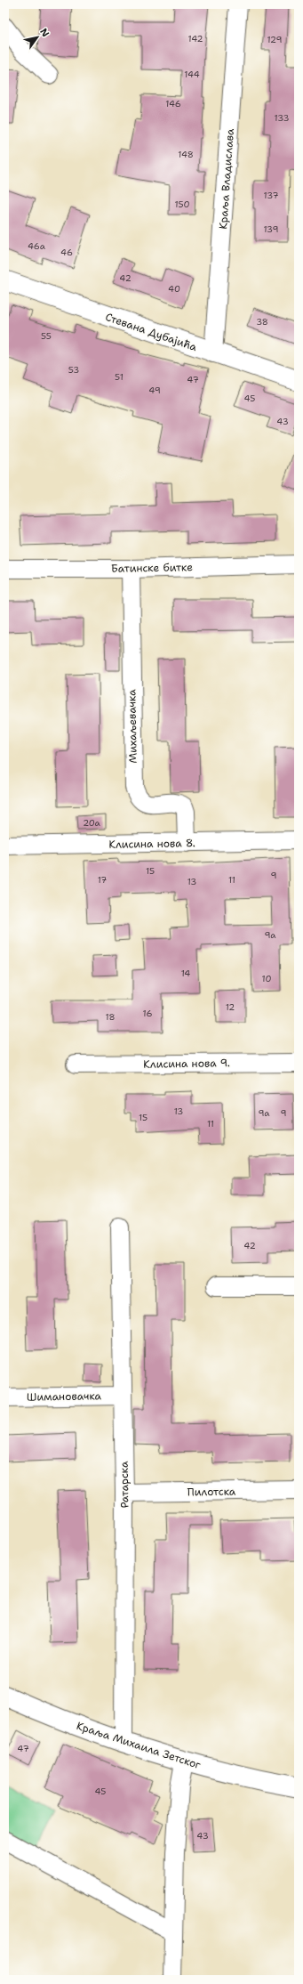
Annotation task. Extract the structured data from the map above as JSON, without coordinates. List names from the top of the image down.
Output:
{
  "streets": {
    "street": [
      "Краља Владислава",
      "Стевана Дубајића",
      "Батинске битке",
      "Михаљевачка",
      "Клисина нова 8.",
      "Клисина нова 9.",
      "Шимановачка",
      "Ратарска",
      "Пилотска",
      "Краља Михаила Зетског"
    ]
  },
  "crossings": [
    ["Краља Владислава", "Стевана Дубајића"],
    ["Батинске битке", "Михаљевачка"],
    ["Михаљевачка", "Клисина нова 8."],
    ["Шимановачка", "Ратарска"],
    ["Ратарска", "Пилотска"],
    ["Ратарска", "Краља Михаила Зетског"]
  ],
  "house_numbers": [
    "142",
    "129",
    "144",
    "146",
    "133",
    "148",
    "137",
    "150",
    "139",
    "46a",
    "46",
    "42",
    "40",
    "38",
    "55",
    "53",
    "51",
    "47",
    "49",
    "45",
    "43",
    "20a",
    "15",
    "9",
    "17",
    "11",
    "13",
    "9a",
    "14",
    "10",
    "12",
    "16",
    "18",
    "13",
    "9a",
    "9",
    "15",
    "11",
    "42",
    "47",
    "45",
    "43"
  ],
  "north": "top right"
}
